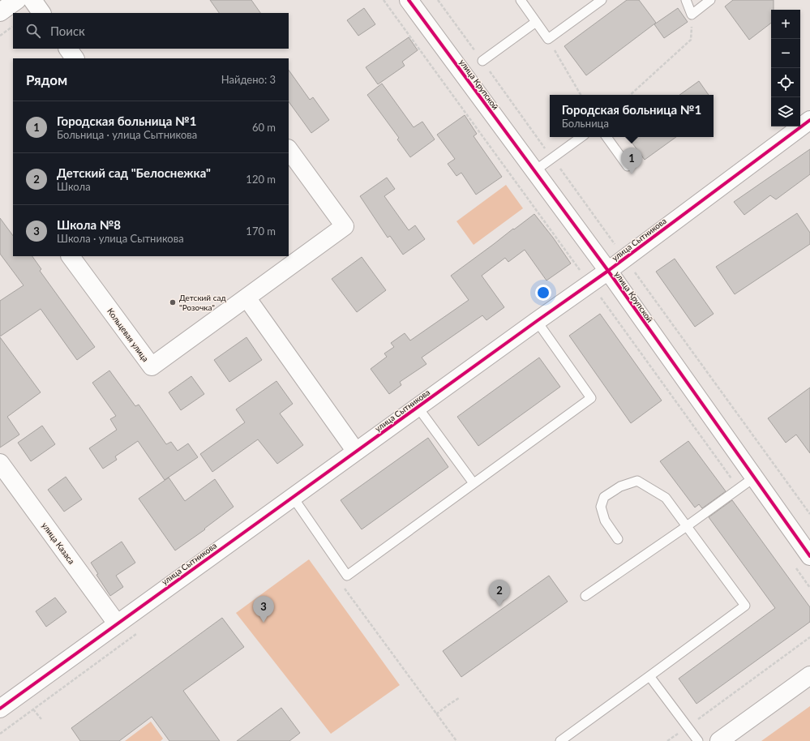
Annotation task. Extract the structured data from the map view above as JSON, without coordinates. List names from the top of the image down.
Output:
{
  "streets": {
    "street": [
      "улица Крупской",
      "улица Сытникова",
      "Кольцевая улица",
      "улица Казаса"
    ]
  },
  "crossings": [
    ["улица Крупской", "улица Сытникова"],
    ["улица Сытникова", "улица Казаса"]
  ],
  "places": ["Детский сад \"Розочка\""],
  "page": {
    "map_buttons": ["+", "−"],
    "search": "Поиск",
    "heading": ["Рядом", "Найдено: 3"],
    "popup": ["Городская больница №1", "Больница"],
    "list": [
      {
        "mark": "1",
        "name": "Городская больница №1",
        "note": "Больница · улица Сытникова",
        "value": "60 m"
      },
      {
        "mark": "2",
        "name": "Детский сад \"Белоснежка\"",
        "note": "Школа",
        "value": "120 m"
      },
      {
        "mark": "3",
        "name": "Школа №8",
        "note": "Школа · улица Сытникова",
        "value": "170 m"
      }
    ],
    "pins": ["1", "2", "3"]
  }
}
